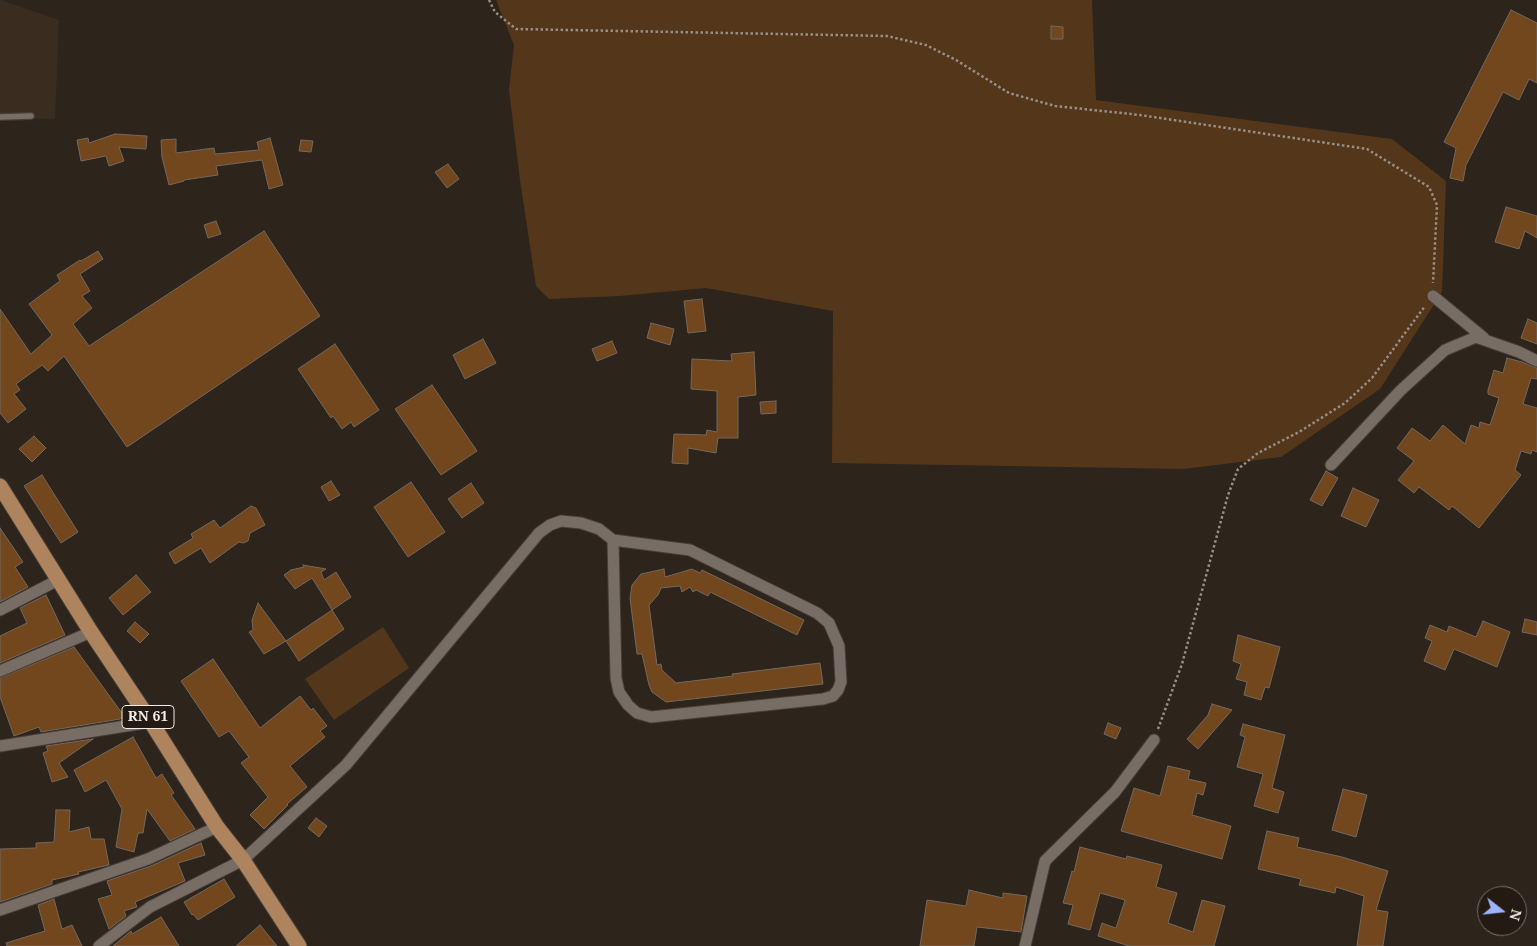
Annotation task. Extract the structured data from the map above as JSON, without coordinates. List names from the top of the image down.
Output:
{
  "streets": {
    "main road": ["RN 61"]
  },
  "north": "right"
}
